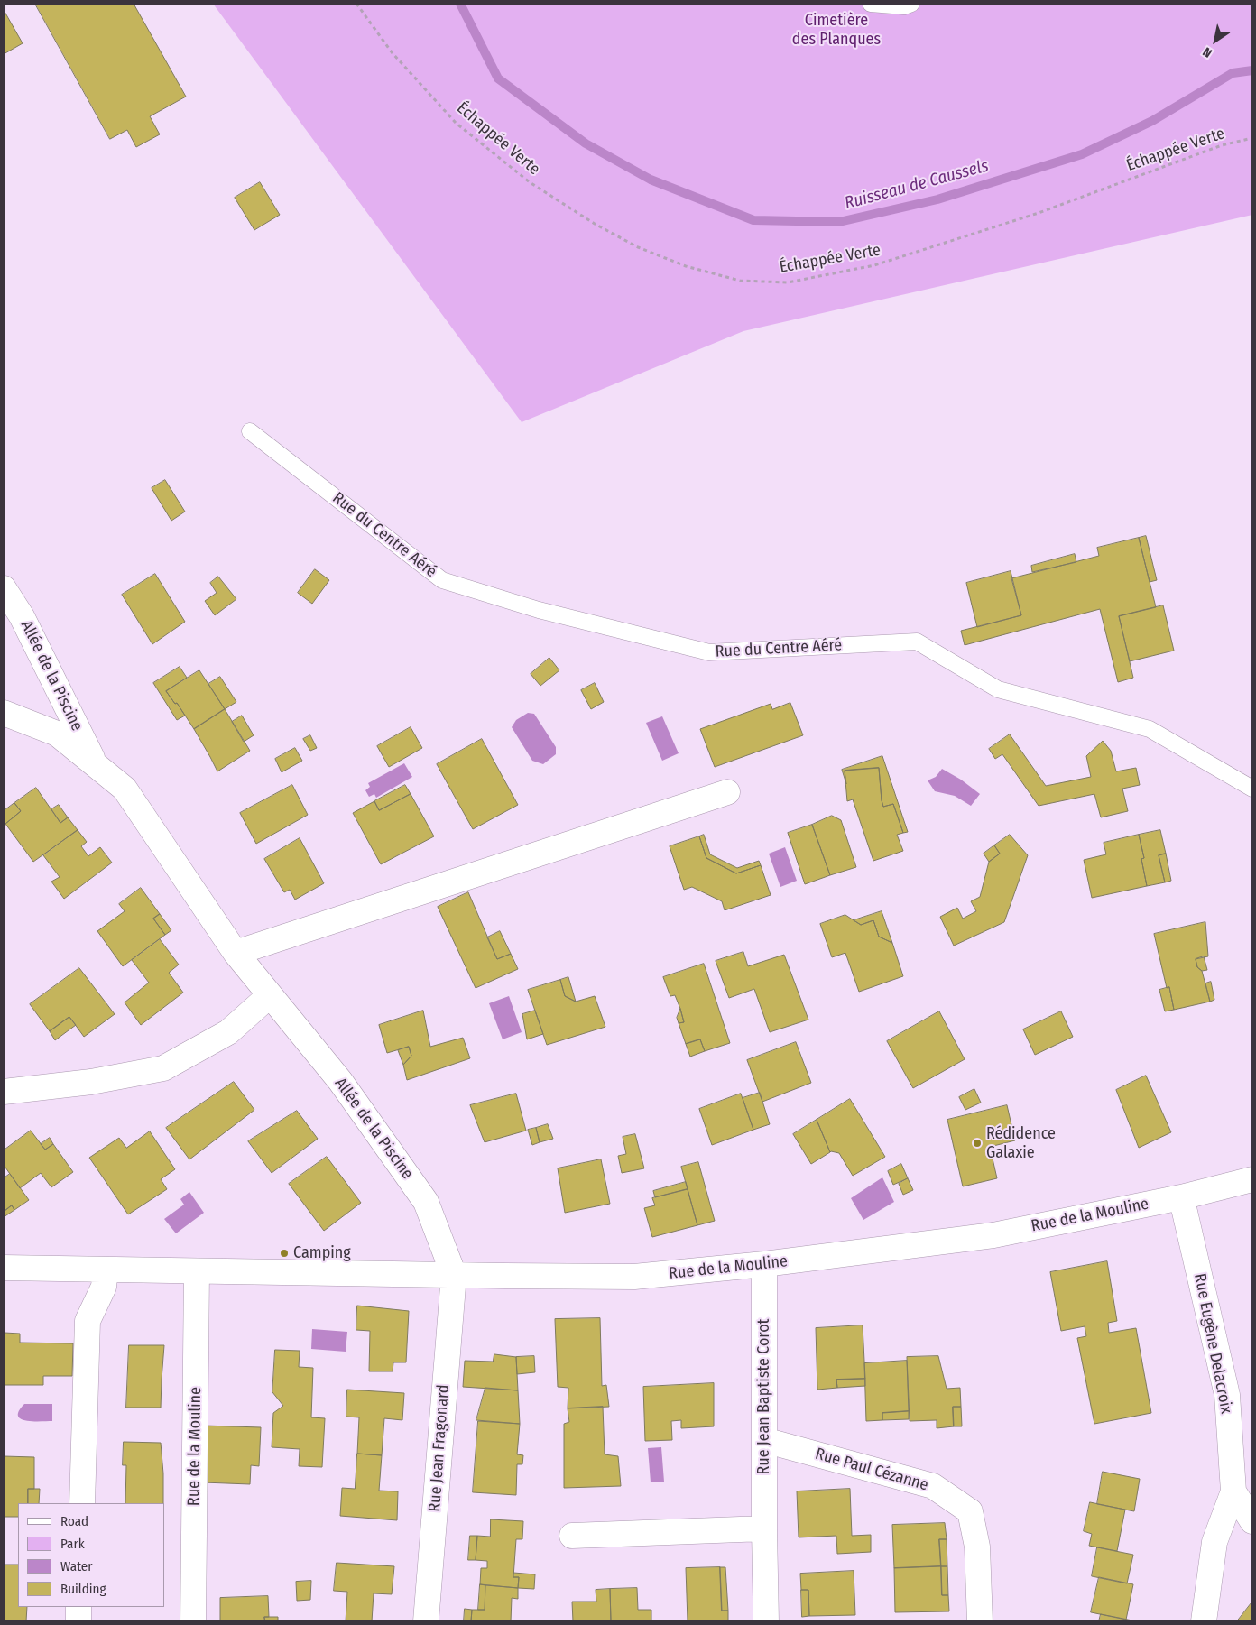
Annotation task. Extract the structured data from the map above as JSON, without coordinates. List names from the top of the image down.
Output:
{
  "streets": {
    "street": [
      "Allée de la Piscine",
      "Rue de la Mouline",
      "Rue Eugène Delacroix",
      "Rue Jean Baptiste Corot",
      "Rue Jean Fragonard",
      "Rue Paul Cézanne"
    ],
    "lane": ["Rue du Centre Aéré"],
    "path": ["Échappée Verte"]
  },
  "crossings": [
    ["Allée de la Piscine", "Rue de la Mouline"],
    ["Allée de la Piscine", "Rue Jean Fragonard"],
    ["Rue de la Mouline", "Rue Eugène Delacroix"],
    ["Rue de la Mouline", "Rue Jean Baptiste Corot"],
    ["Rue de la Mouline", "Rue Jean Fragonard"],
    ["Rue Jean Baptiste Corot", "Rue Paul Cézanne"]
  ],
  "water": ["Ruisseau de Caussels"],
  "parks": ["Cimetière des Planques"],
  "places": ["Rédidence Galaxie", "Camping"],
  "legend": [
    "Road",
    "Park",
    "Water",
    "Building"
  ],
  "north": "bottom left"
}
